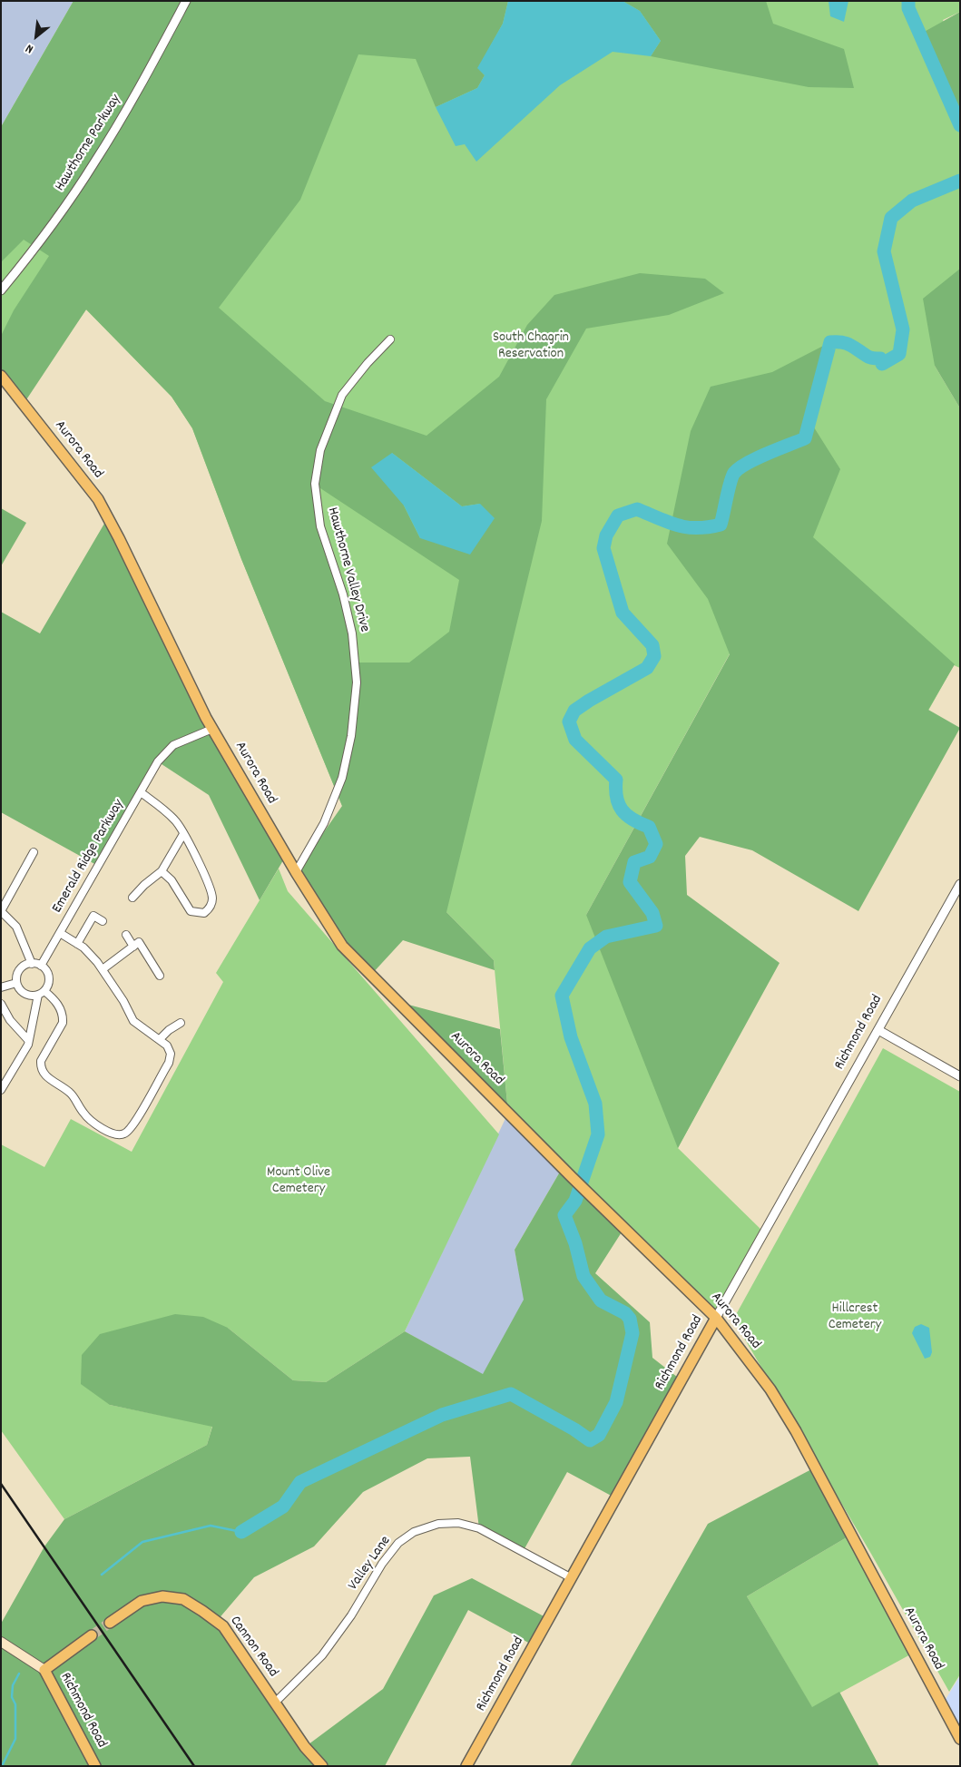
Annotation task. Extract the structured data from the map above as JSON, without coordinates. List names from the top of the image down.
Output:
{
  "streets": {
    "main road": ["Aurora Road", "Richmond Road", "Cannon Road"],
    "street": [
      "Hawthorne Parkway",
      "Hawthorne Valley Drive",
      "Emerald Ridge Parkway",
      "Valley Lane"
    ]
  },
  "crossings": [
    ["Aurora Road", "Hawthorne Valley Drive"],
    ["Aurora Road", "Emerald Ridge Parkway"],
    ["Aurora Road", "Richmond Road"],
    ["Richmond Road", "Valley Lane"],
    ["Valley Lane", "Cannon Road"]
  ],
  "parks": ["South Chagrin Reservation", "Mount Olive Cemetery", "Hillcrest Cemetery"],
  "north": "bottom left"
}
